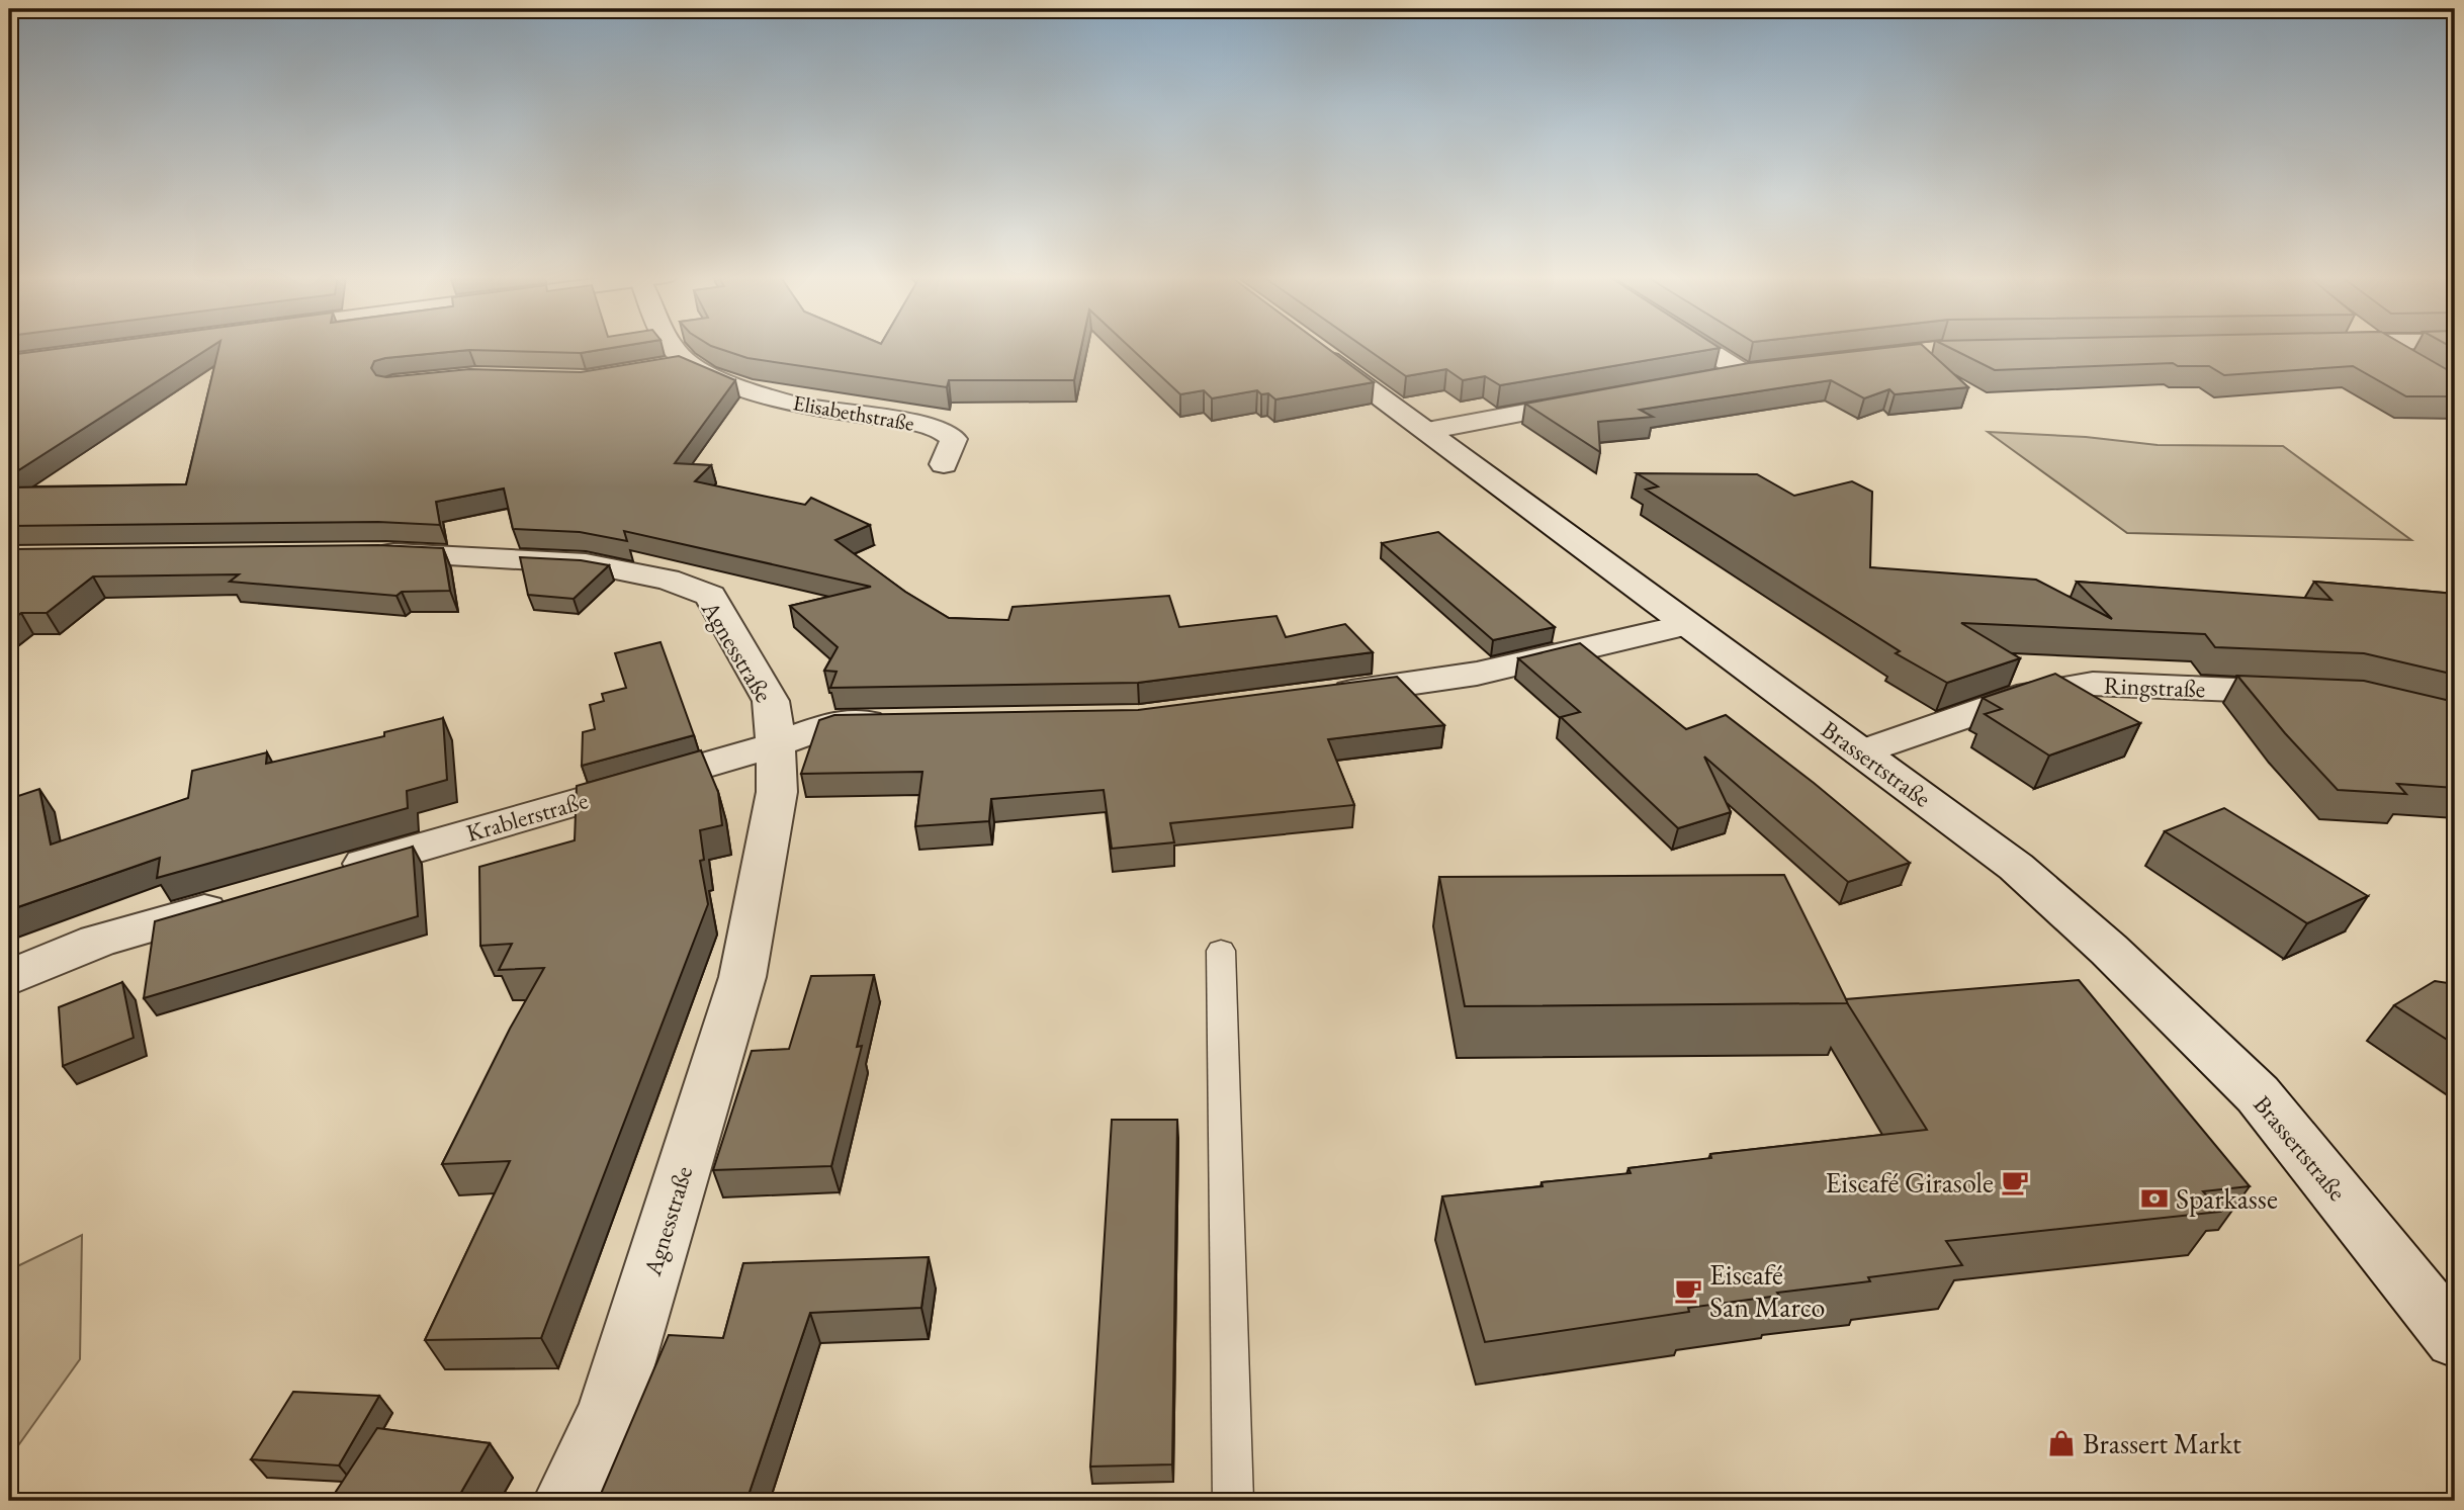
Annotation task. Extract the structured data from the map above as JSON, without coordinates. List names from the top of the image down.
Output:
{
  "streets": {
    "street": [
      "Elisabethstraße",
      "Agnesstraße",
      "Ringstraße",
      "Brassertstraße",
      "Krablerstraße"
    ]
  },
  "crossings": [
    ["Agnesstraße", "Krablerstraße"],
    ["Ringstraße", "Brassertstraße"]
  ],
  "places": {
    "cafe": ["Eiscafé Girasole", "Eiscafé San Marco"],
    "bank": ["Sparkasse"],
    "shop": ["Brassert Markt"]
  }
}
